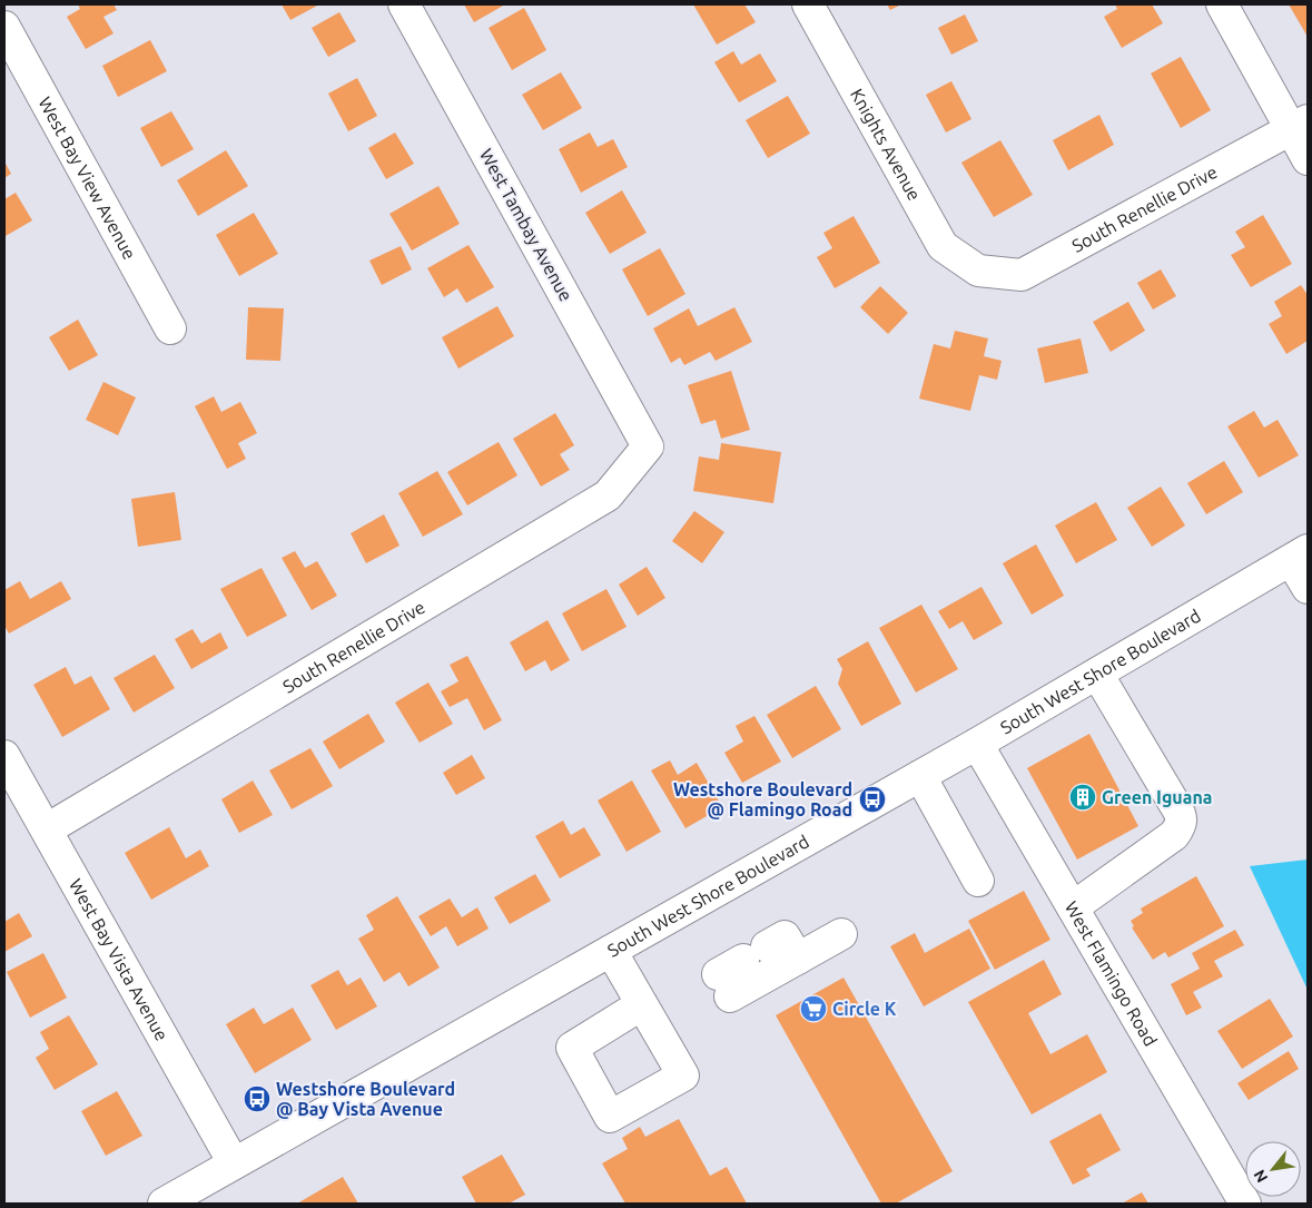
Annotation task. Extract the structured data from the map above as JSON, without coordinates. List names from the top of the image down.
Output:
{
  "streets": {
    "street": [
      "Knights Avenue",
      "West Bay View Avenue",
      "South Renellie Drive",
      "West Tambay Avenue",
      "South West Shore Boulevard",
      "West Bay Vista Avenue",
      "West Flamingo Road"
    ]
  },
  "crossings": [
    ["Knights Avenue", "South Renellie Drive"],
    ["South Renellie Drive", "West Tambay Avenue"],
    ["South Renellie Drive", "West Bay Vista Avenue"],
    ["South West Shore Boulevard", "West Bay Vista Avenue"],
    ["South West Shore Boulevard", "West Flamingo Road"]
  ],
  "places": {
    "building": ["Green Iguana"],
    "bus stop": ["Westshore Boulevard @ Flamingo Road", "Westshore Boulevard @ Bay Vista Avenue"],
    "supermarket": ["Circle K"]
  },
  "north": "bottom left"
}
